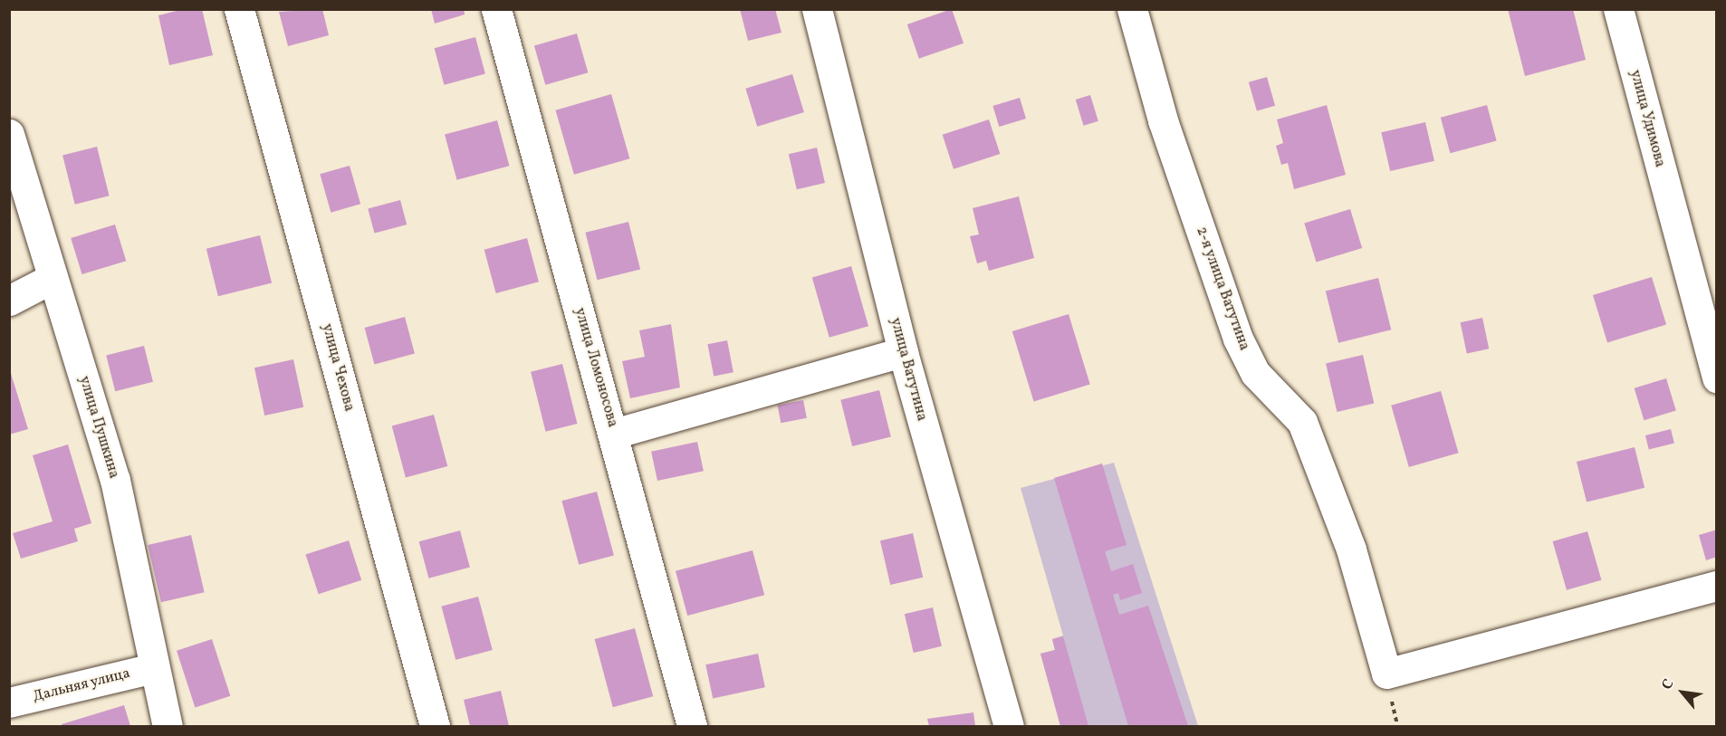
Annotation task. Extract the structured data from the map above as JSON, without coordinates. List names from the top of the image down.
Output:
{
  "streets": {
    "street": [
      "улица Удимова",
      "2-я улица Ватутина",
      "улица Чехова",
      "улица Ломоносова",
      "улица Ватутина",
      "улица Пушкина",
      "Дальняя улица"
    ]
  },
  "crossings": [
    ["улица Пушкина", "Дальняя улица"]
  ],
  "north": "top left"
}
